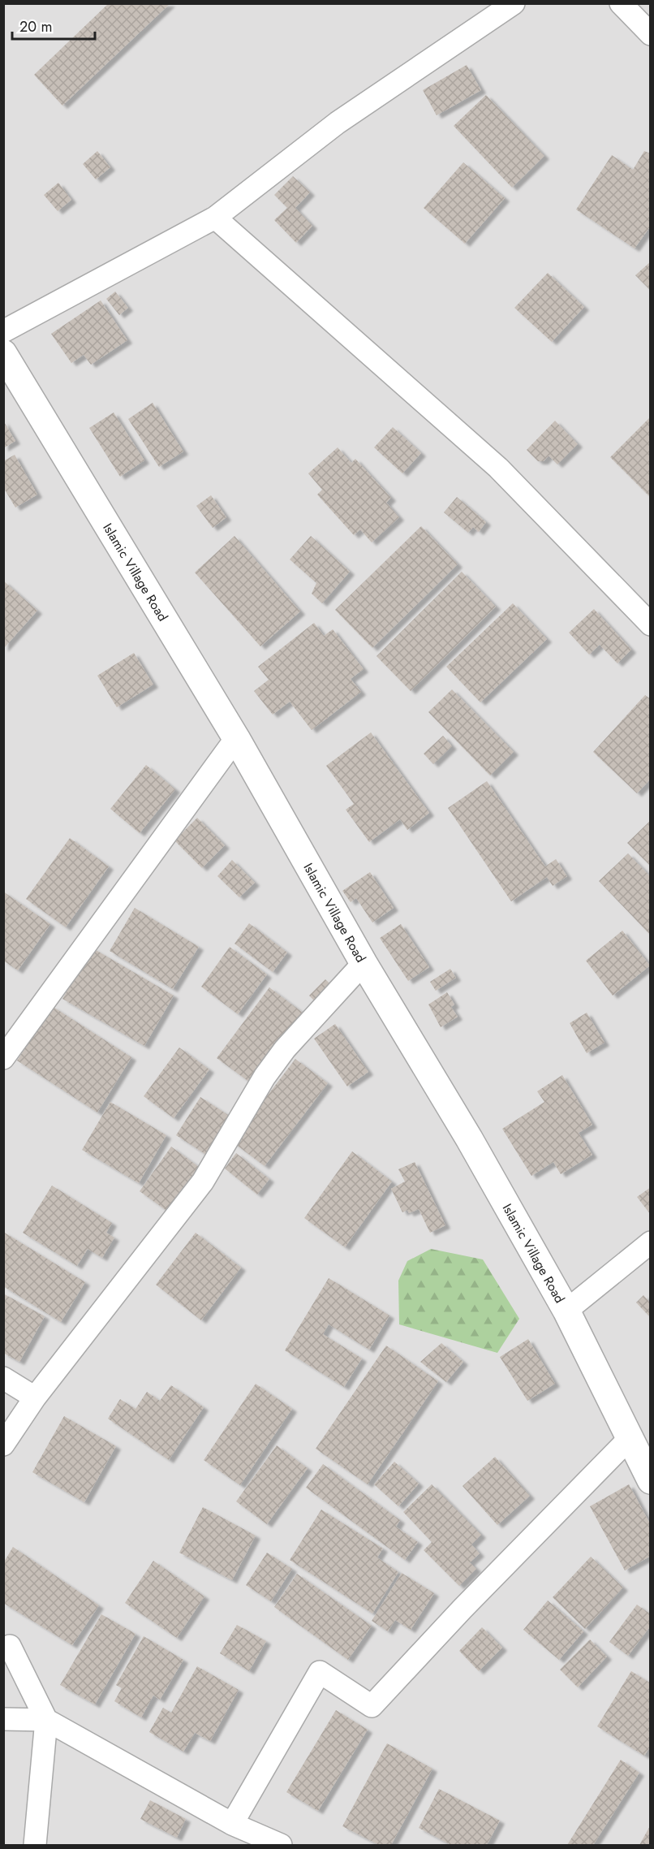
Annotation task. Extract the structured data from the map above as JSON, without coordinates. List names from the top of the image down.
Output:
{
  "streets": {
    "street": ["Islamic Village Road"]
  },
  "scale_bar": "20 m"
}
